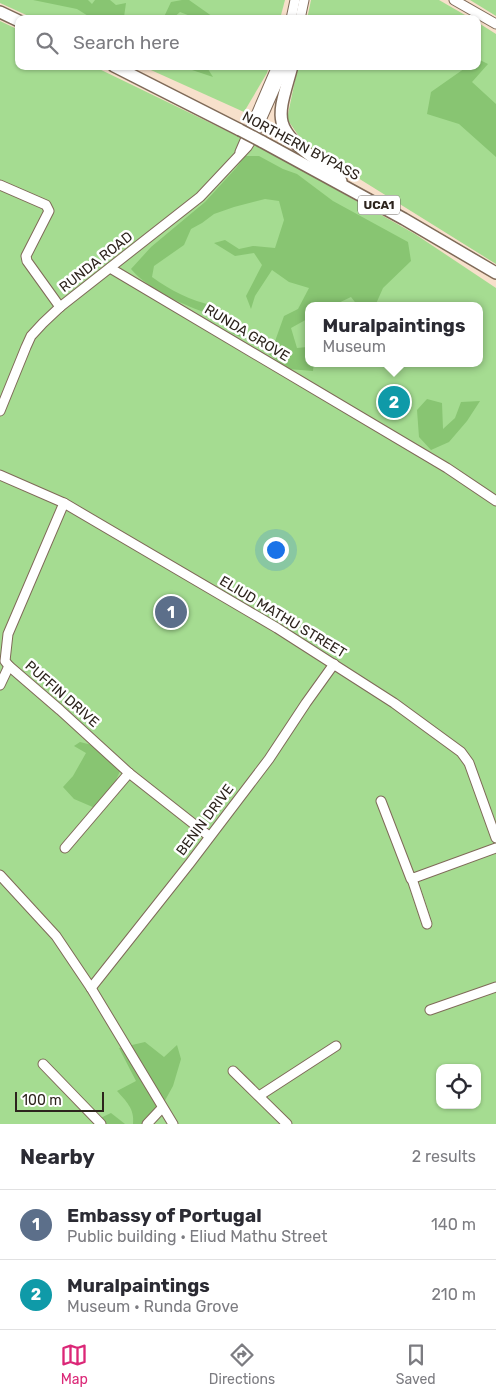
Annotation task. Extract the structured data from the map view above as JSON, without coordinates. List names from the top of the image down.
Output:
{
  "streets": {
    "main road": ["NORTHERN BYPASS", "UCA1"],
    "street": [
      "RUNDA ROAD",
      "RUNDA GROVE",
      "ELIUD MATHU STREET",
      "PUFFIN DRIVE",
      "BENIN DRIVE"
    ]
  },
  "crossings": [
    ["RUNDA ROAD", "RUNDA GROVE"],
    ["ELIUD MATHU STREET", "PUFFIN DRIVE"],
    ["ELIUD MATHU STREET", "BENIN DRIVE"],
    ["PUFFIN DRIVE", "BENIN DRIVE"]
  ],
  "scale_bar": "100 m",
  "page": {
    "search": "Search here",
    "popup": ["Muralpaintings", "Museum"],
    "pins": ["2", "1"],
    "scale": "100 m",
    "heading": ["Nearby", "2 results"],
    "list": [
      {
        "mark": "1",
        "name": "Embassy of Portugal",
        "note": "Public building · Eliud Mathu Street",
        "value": "140 m"
      },
      {
        "mark": "2",
        "name": "Muralpaintings",
        "note": "Museum · Runda Grove",
        "value": "210 m"
      }
    ],
    "nav": ["Map", "Directions", "Saved"]
  }
}
